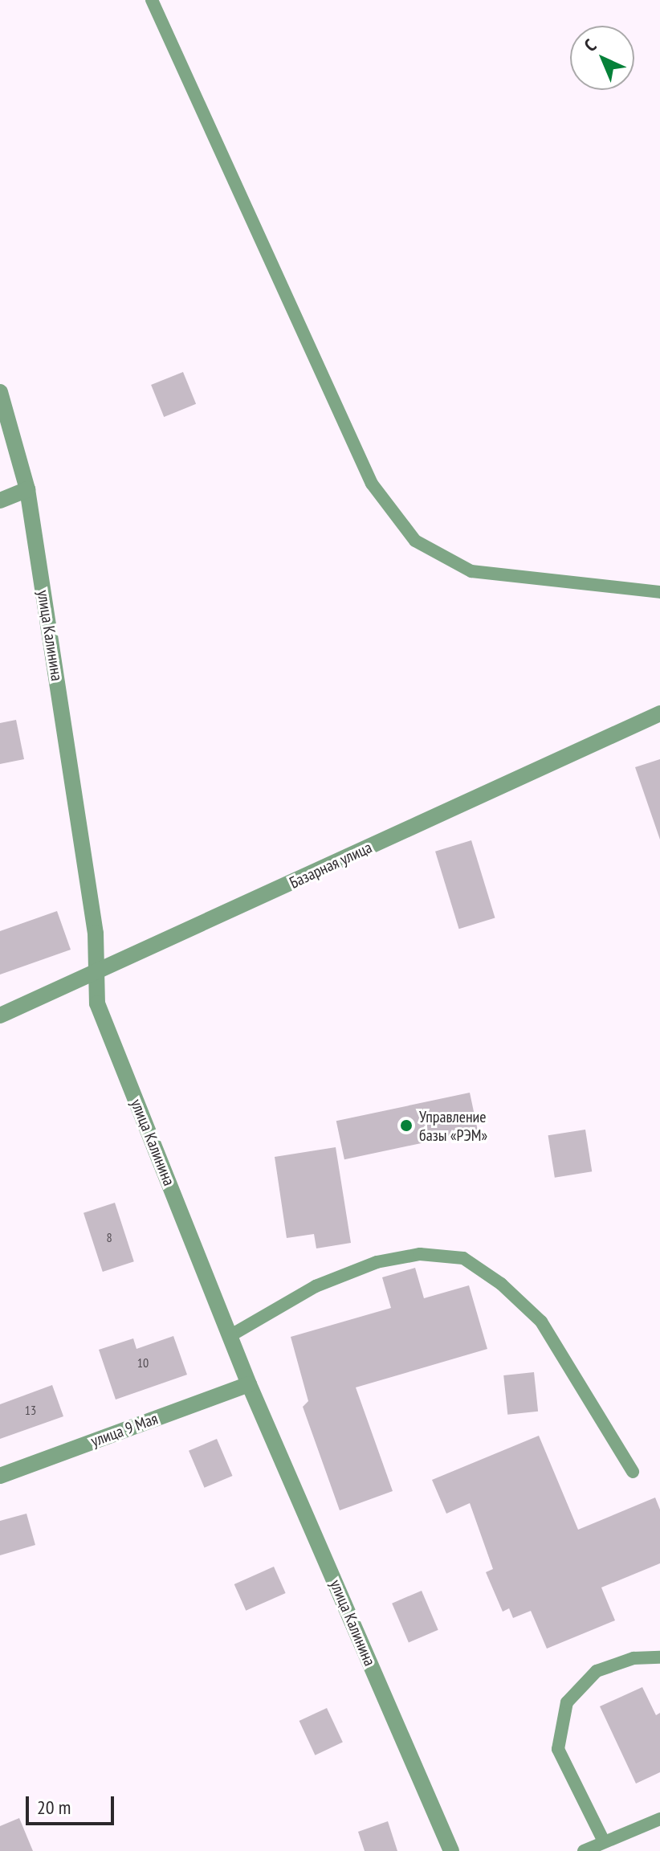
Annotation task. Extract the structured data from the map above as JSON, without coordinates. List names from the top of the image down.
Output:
{
  "streets": {
    "street": ["улица Калинина", "Базарная улица", "улица 9 Мая"]
  },
  "crossings": [
    ["улица Калинина", "Базарная улица"],
    ["улица Калинина", "улица 9 Мая"]
  ],
  "places": ["Управление базы «РЭМ»"],
  "house_numbers": ["8", "10", "13"],
  "scale_bar": "20 m",
  "north": "top left"
}
